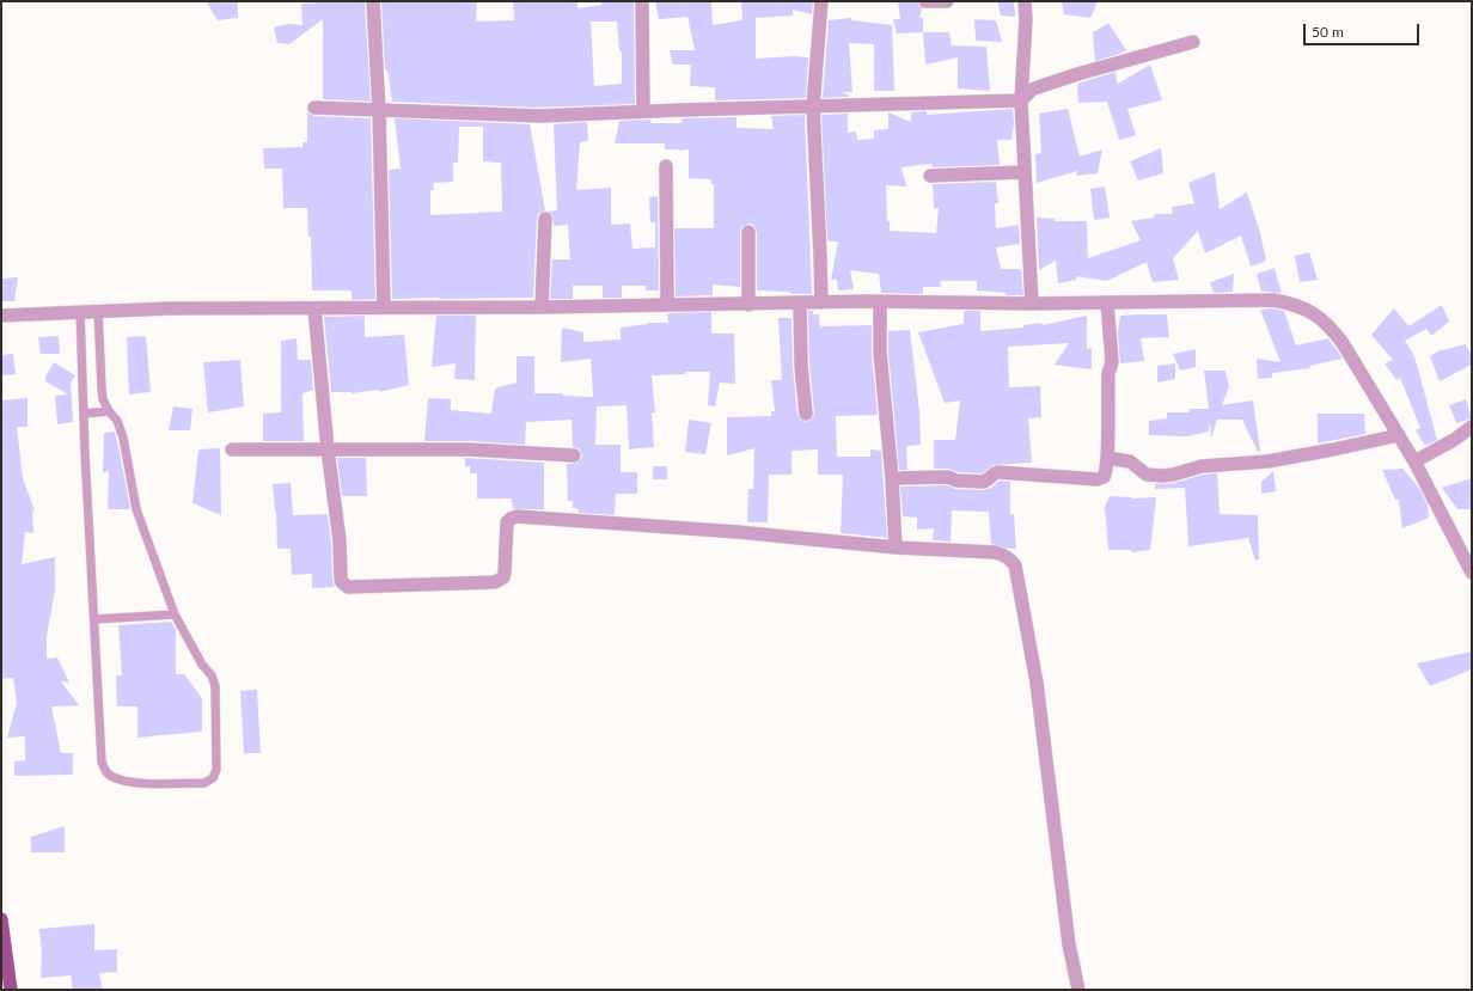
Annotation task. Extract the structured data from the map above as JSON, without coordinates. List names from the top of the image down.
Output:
{
  "scale_bar": "50 m"
}
